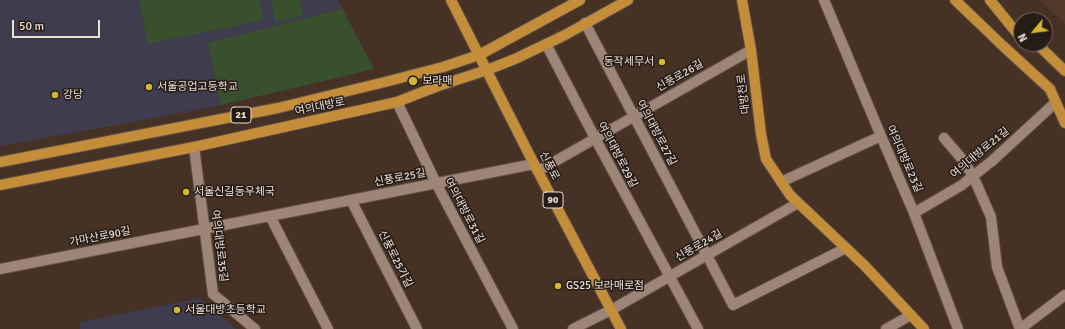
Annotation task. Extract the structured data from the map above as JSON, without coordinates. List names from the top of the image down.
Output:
{
  "streets": {
    "main road": [
      "대방천로",
      "여의대방로",
      "21",
      "신풍로",
      "90"
    ],
    "street": [
      "신풍로26길",
      "여의대방로27길",
      "여의대방로21길",
      "여의대방로29길",
      "여의대방로23길",
      "신풍로25길",
      "여의대방로31길",
      "가마산로90길",
      "여의대방로35길",
      "신풍로24길",
      "신풍로25가길"
    ]
  },
  "crossings": [
    ["신풍로26길", "대방천로"],
    ["신풍로26길", "여의대방로27길"],
    ["신풍로26길", "여의대방로29길"],
    ["신풍로26길", "신풍로"],
    ["신풍로26길", "신풍로25길"],
    ["대방천로", "신풍로24길"],
    ["여의대방로", "여의대방로27길"],
    ["여의대방로", "여의대방로29길"],
    ["여의대방로", "신풍로"],
    ["여의대방로", "90"],
    ["여의대방로", "여의대방로31길"],
    ["여의대방로", "여의대방로35길"],
    ["여의대방로27길", "신풍로24길"],
    ["여의대방로21길", "여의대방로23길"],
    ["여의대방로29길", "신풍로24길"],
    ["신풍로", "신풍로25길"],
    ["신풍로", "90"],
    ["신풍로", "신풍로24길"],
    ["신풍로25길", "여의대방로31길"],
    ["신풍로25길", "가마산로90길"],
    ["신풍로25길", "여의대방로35길"],
    ["신풍로25길", "신풍로25가길"],
    ["가마산로90길", "여의대방로35길"]
  ],
  "places": [
    "동작세무서",
    "보라매",
    "서울공업고등학교",
    "강당",
    "서울신길동우체국",
    "GS25 보라매로점",
    "서울대방초등학교"
  ],
  "scale_bar": "50 m",
  "north": "bottom left"
}
